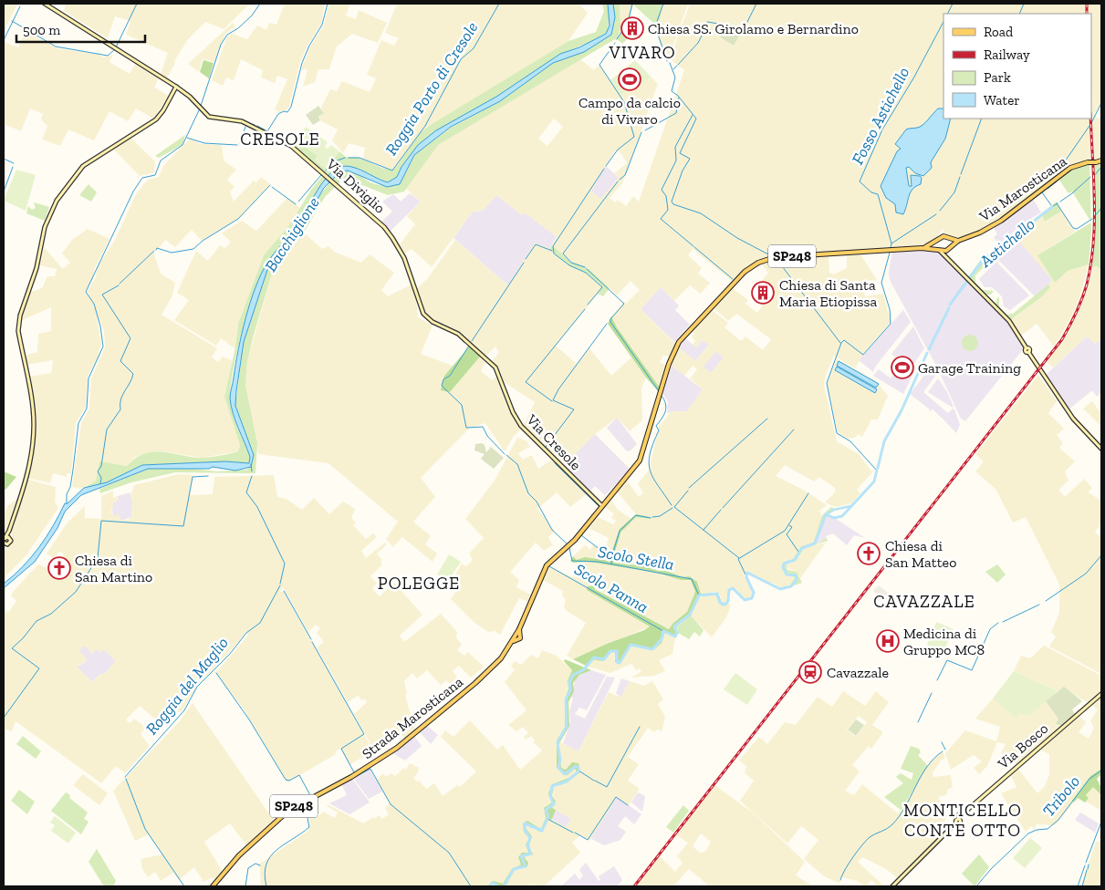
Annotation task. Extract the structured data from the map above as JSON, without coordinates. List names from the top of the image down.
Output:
{
  "streets": {
    "main road": [
      "Via Diviglio",
      "Via Marosticana",
      "SP248",
      "Via Cresole",
      "Strada Marosticana",
      "Via Bosco"
    ]
  },
  "crossings": [
    ["Via Diviglio", "Via Cresole"],
    ["Via Marosticana", "SP248"],
    ["SP248", "Via Cresole"],
    ["SP248", "Strada Marosticana"],
    ["Via Cresole", "Strada Marosticana"]
  ],
  "districts": [
    "VIVARO",
    "CRESOLE",
    "POLEGGE",
    "CAVAZZALE",
    "MONTICELLO CONTE OTTO"
  ],
  "water": [
    "Roggia Porto di Cresole",
    "Fosso Astichello",
    "Bacchiglione",
    "Astichello",
    "Scolo Stella",
    "Scolo Panna",
    "Roggia del Maglio",
    "Tribolo"
  ],
  "places": {
    "building": ["Chiesa SS. Girolamo e Bernardino", "Chiesa di Santa Maria Etiopissa"],
    "sports": ["Campo da calcio di Vivaro", "Garage Training"],
    "church": ["Chiesa di San Matteo", "Chiesa di San Martino"],
    "hospital": ["Medicina di Gruppo MC8"],
    "station": ["Cavazzale"]
  },
  "legend": [
    "Road",
    "Railway",
    "Park",
    "Water"
  ],
  "scale_bar": "500 m"
}
